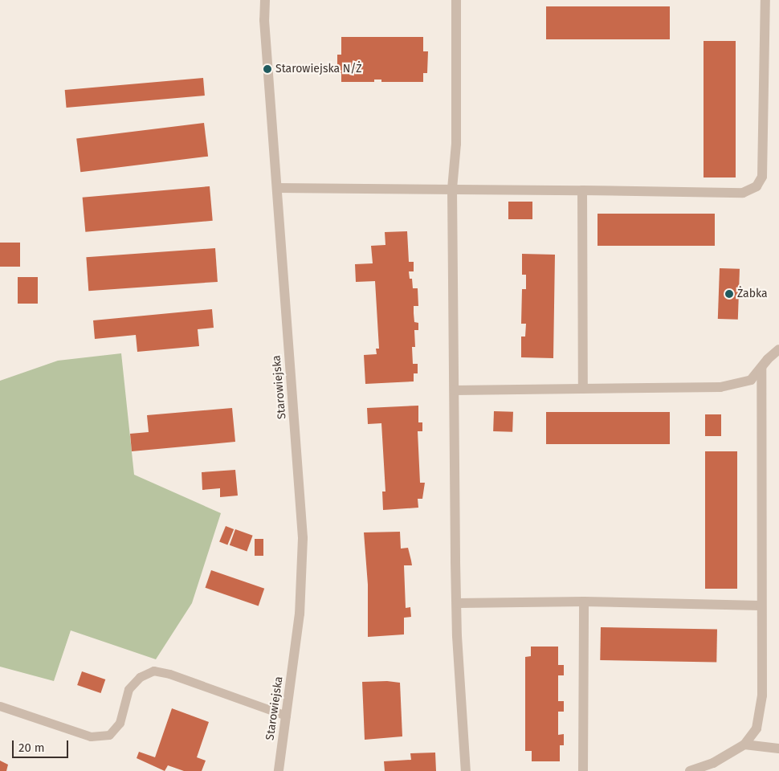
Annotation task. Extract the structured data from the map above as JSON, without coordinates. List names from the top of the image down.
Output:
{
  "streets": {
    "street": ["Starowiejska"]
  },
  "places": ["Starowiejska N/Ż", "Żabka"],
  "scale_bar": "20 m"
}
